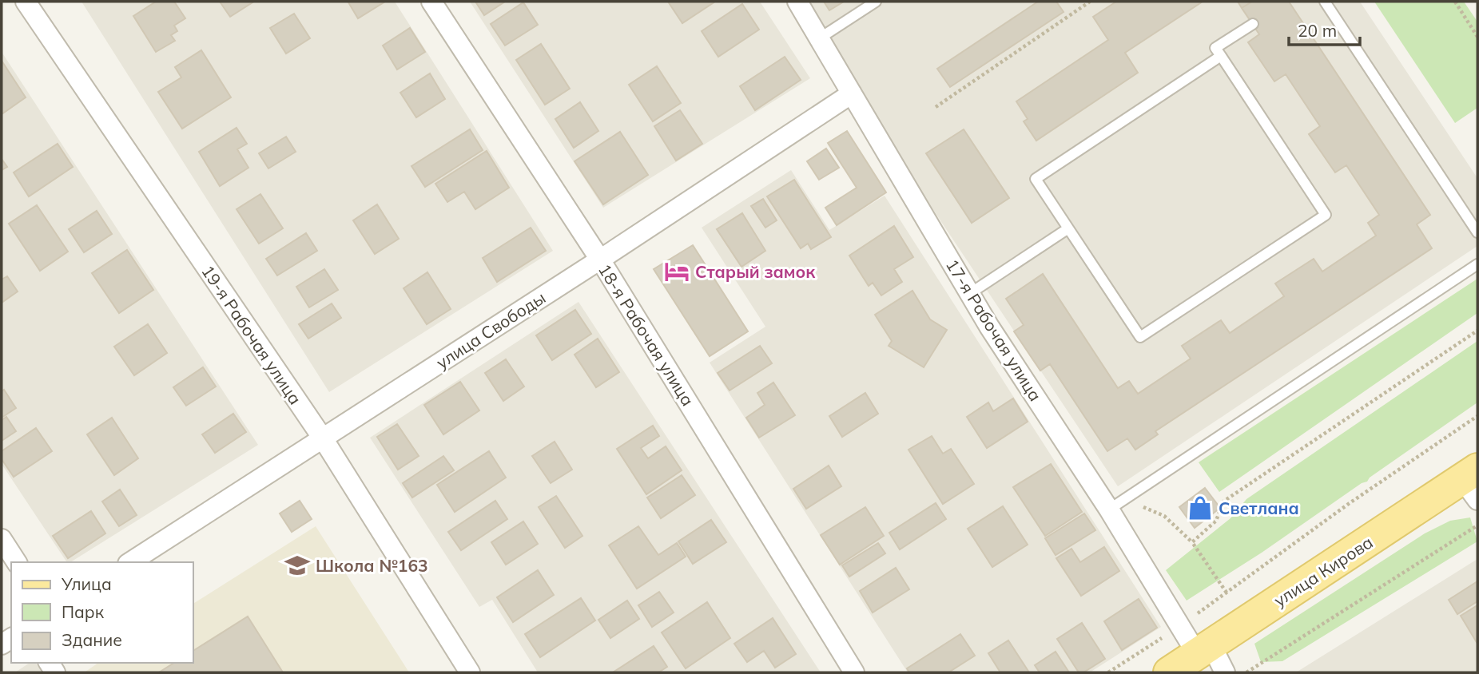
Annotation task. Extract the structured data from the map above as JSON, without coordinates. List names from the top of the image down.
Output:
{
  "streets": {
    "main road": ["улица Кирова"],
    "street": [
      "улица Свободы",
      "17-я Рабочая улица",
      "19-я Рабочая улица",
      "18-я Рабочая улица"
    ]
  },
  "crossings": [
    ["улица Свободы", "17-я Рабочая улица"],
    ["улица Свободы", "19-я Рабочая улица"],
    ["улица Свободы", "18-я Рабочая улица"],
    ["17-я Рабочая улица", "улица Кирова"]
  ],
  "places": {
    "hotel": ["Старый замок"],
    "shop": ["Светлана"],
    "school or university": ["Школа №163"]
  },
  "legend": ["Улица", "Парк", "Здание"],
  "scale_bar": "20 m"
}
